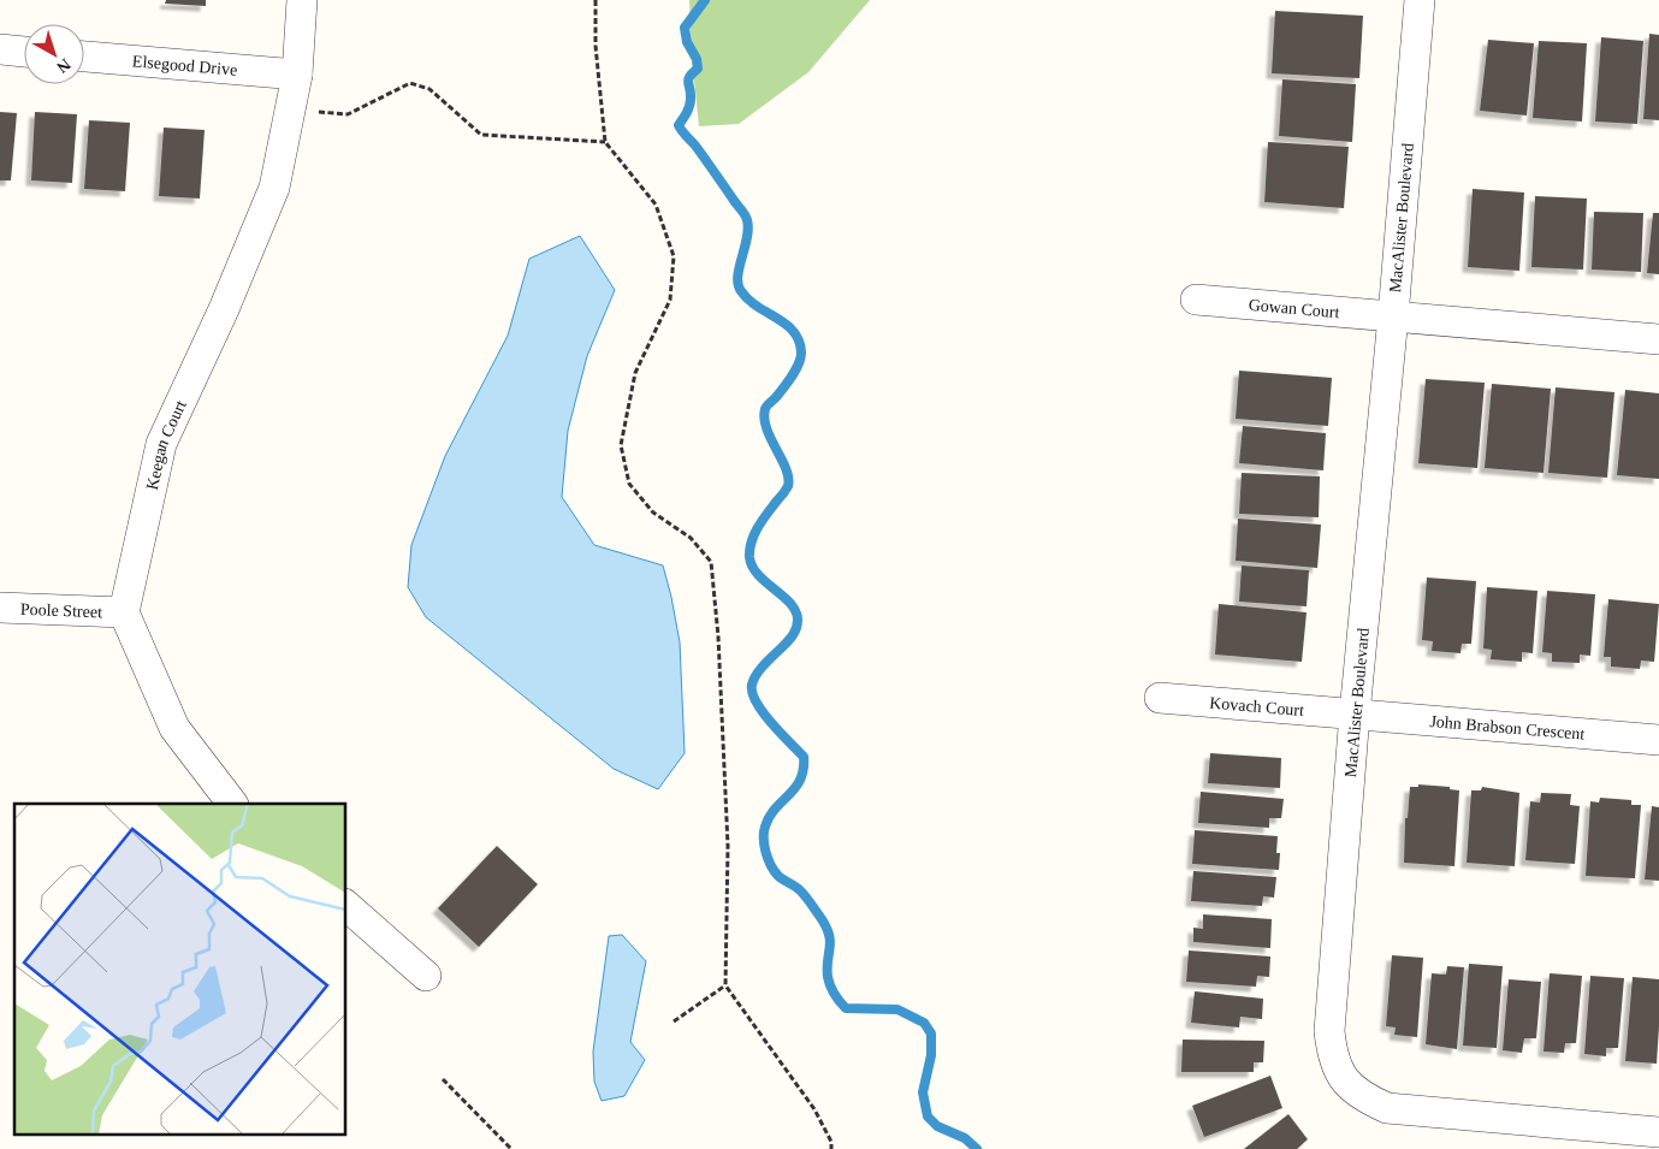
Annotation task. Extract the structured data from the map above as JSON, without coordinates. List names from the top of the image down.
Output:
{
  "streets": {
    "street": [
      "Elsegood Drive",
      "MacAlister Boulevard",
      "Gowan Court",
      "Keegan Court",
      "Poole Street",
      "Kovach Court",
      "John Brabson Crescent"
    ]
  },
  "crossings": [
    ["Elsegood Drive", "Keegan Court"],
    ["MacAlister Boulevard", "Gowan Court"],
    ["MacAlister Boulevard", "Kovach Court"],
    ["MacAlister Boulevard", "John Brabson Crescent"],
    ["Keegan Court", "Poole Street"],
    ["Kovach Court", "John Brabson Crescent"]
  ],
  "north": "bottom right"
}
